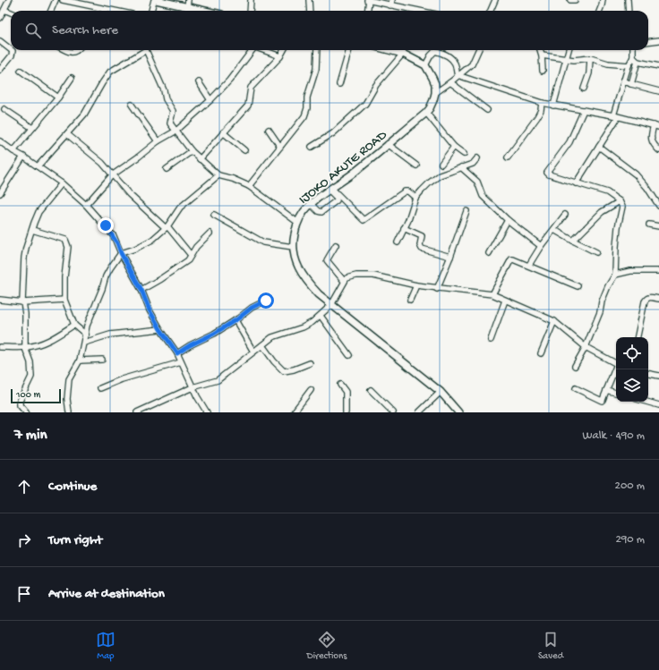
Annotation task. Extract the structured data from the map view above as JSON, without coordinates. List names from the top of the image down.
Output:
{
  "streets": {
    "main road": ["IJOKO AKUTE ROAD"]
  },
  "scale_bar": "100 m",
  "page": {
    "search": "Search here",
    "scale": "100 m",
    "heading": ["7 min", "Walk · 490 m"],
    "list": [
      ["Continue", "200 m"],
      ["Turn right", "290 m"],
      "Arrive at destination"
    ],
    "nav": ["Map", "Directions", "Saved"]
  }
}
